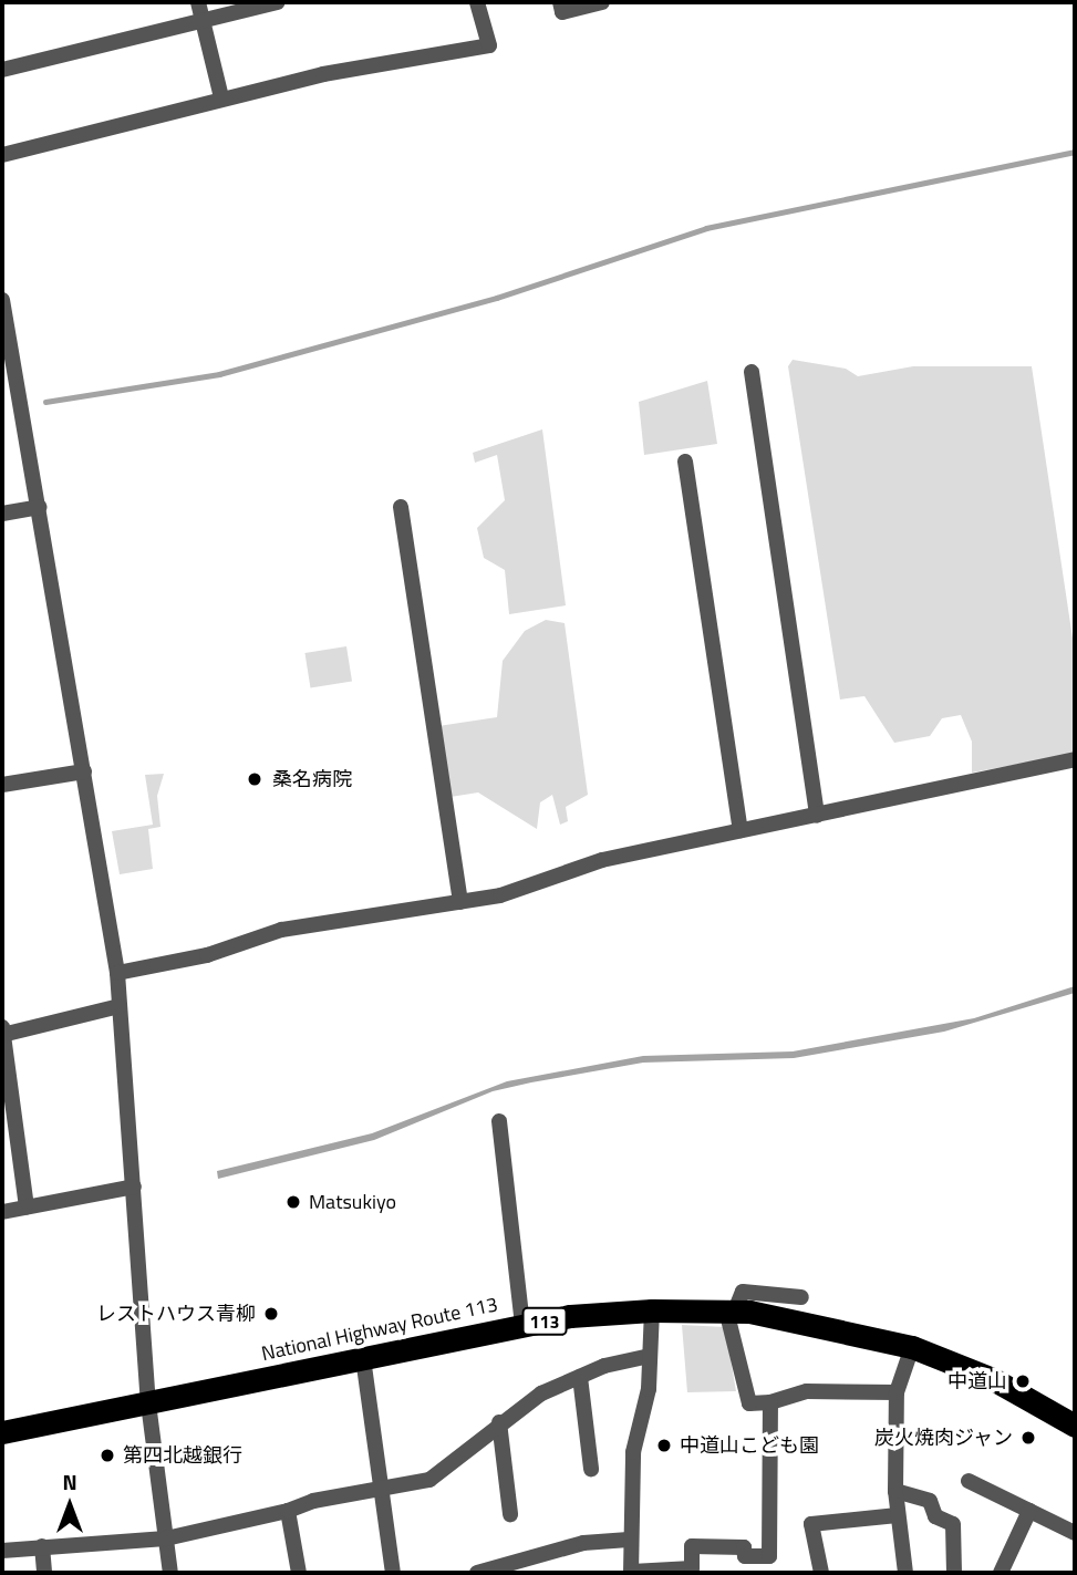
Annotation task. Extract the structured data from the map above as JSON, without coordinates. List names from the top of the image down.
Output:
{
  "streets": {
    "highway": ["113", "National Highway Route 113"]
  },
  "places": [
    "桑名病院",
    "Matsukiyo",
    "レストハウス青柳",
    "中道山",
    "炭火焼肉ジャン",
    "中道山こども園",
    "第四北越銀行"
  ],
  "north": "top"
}
